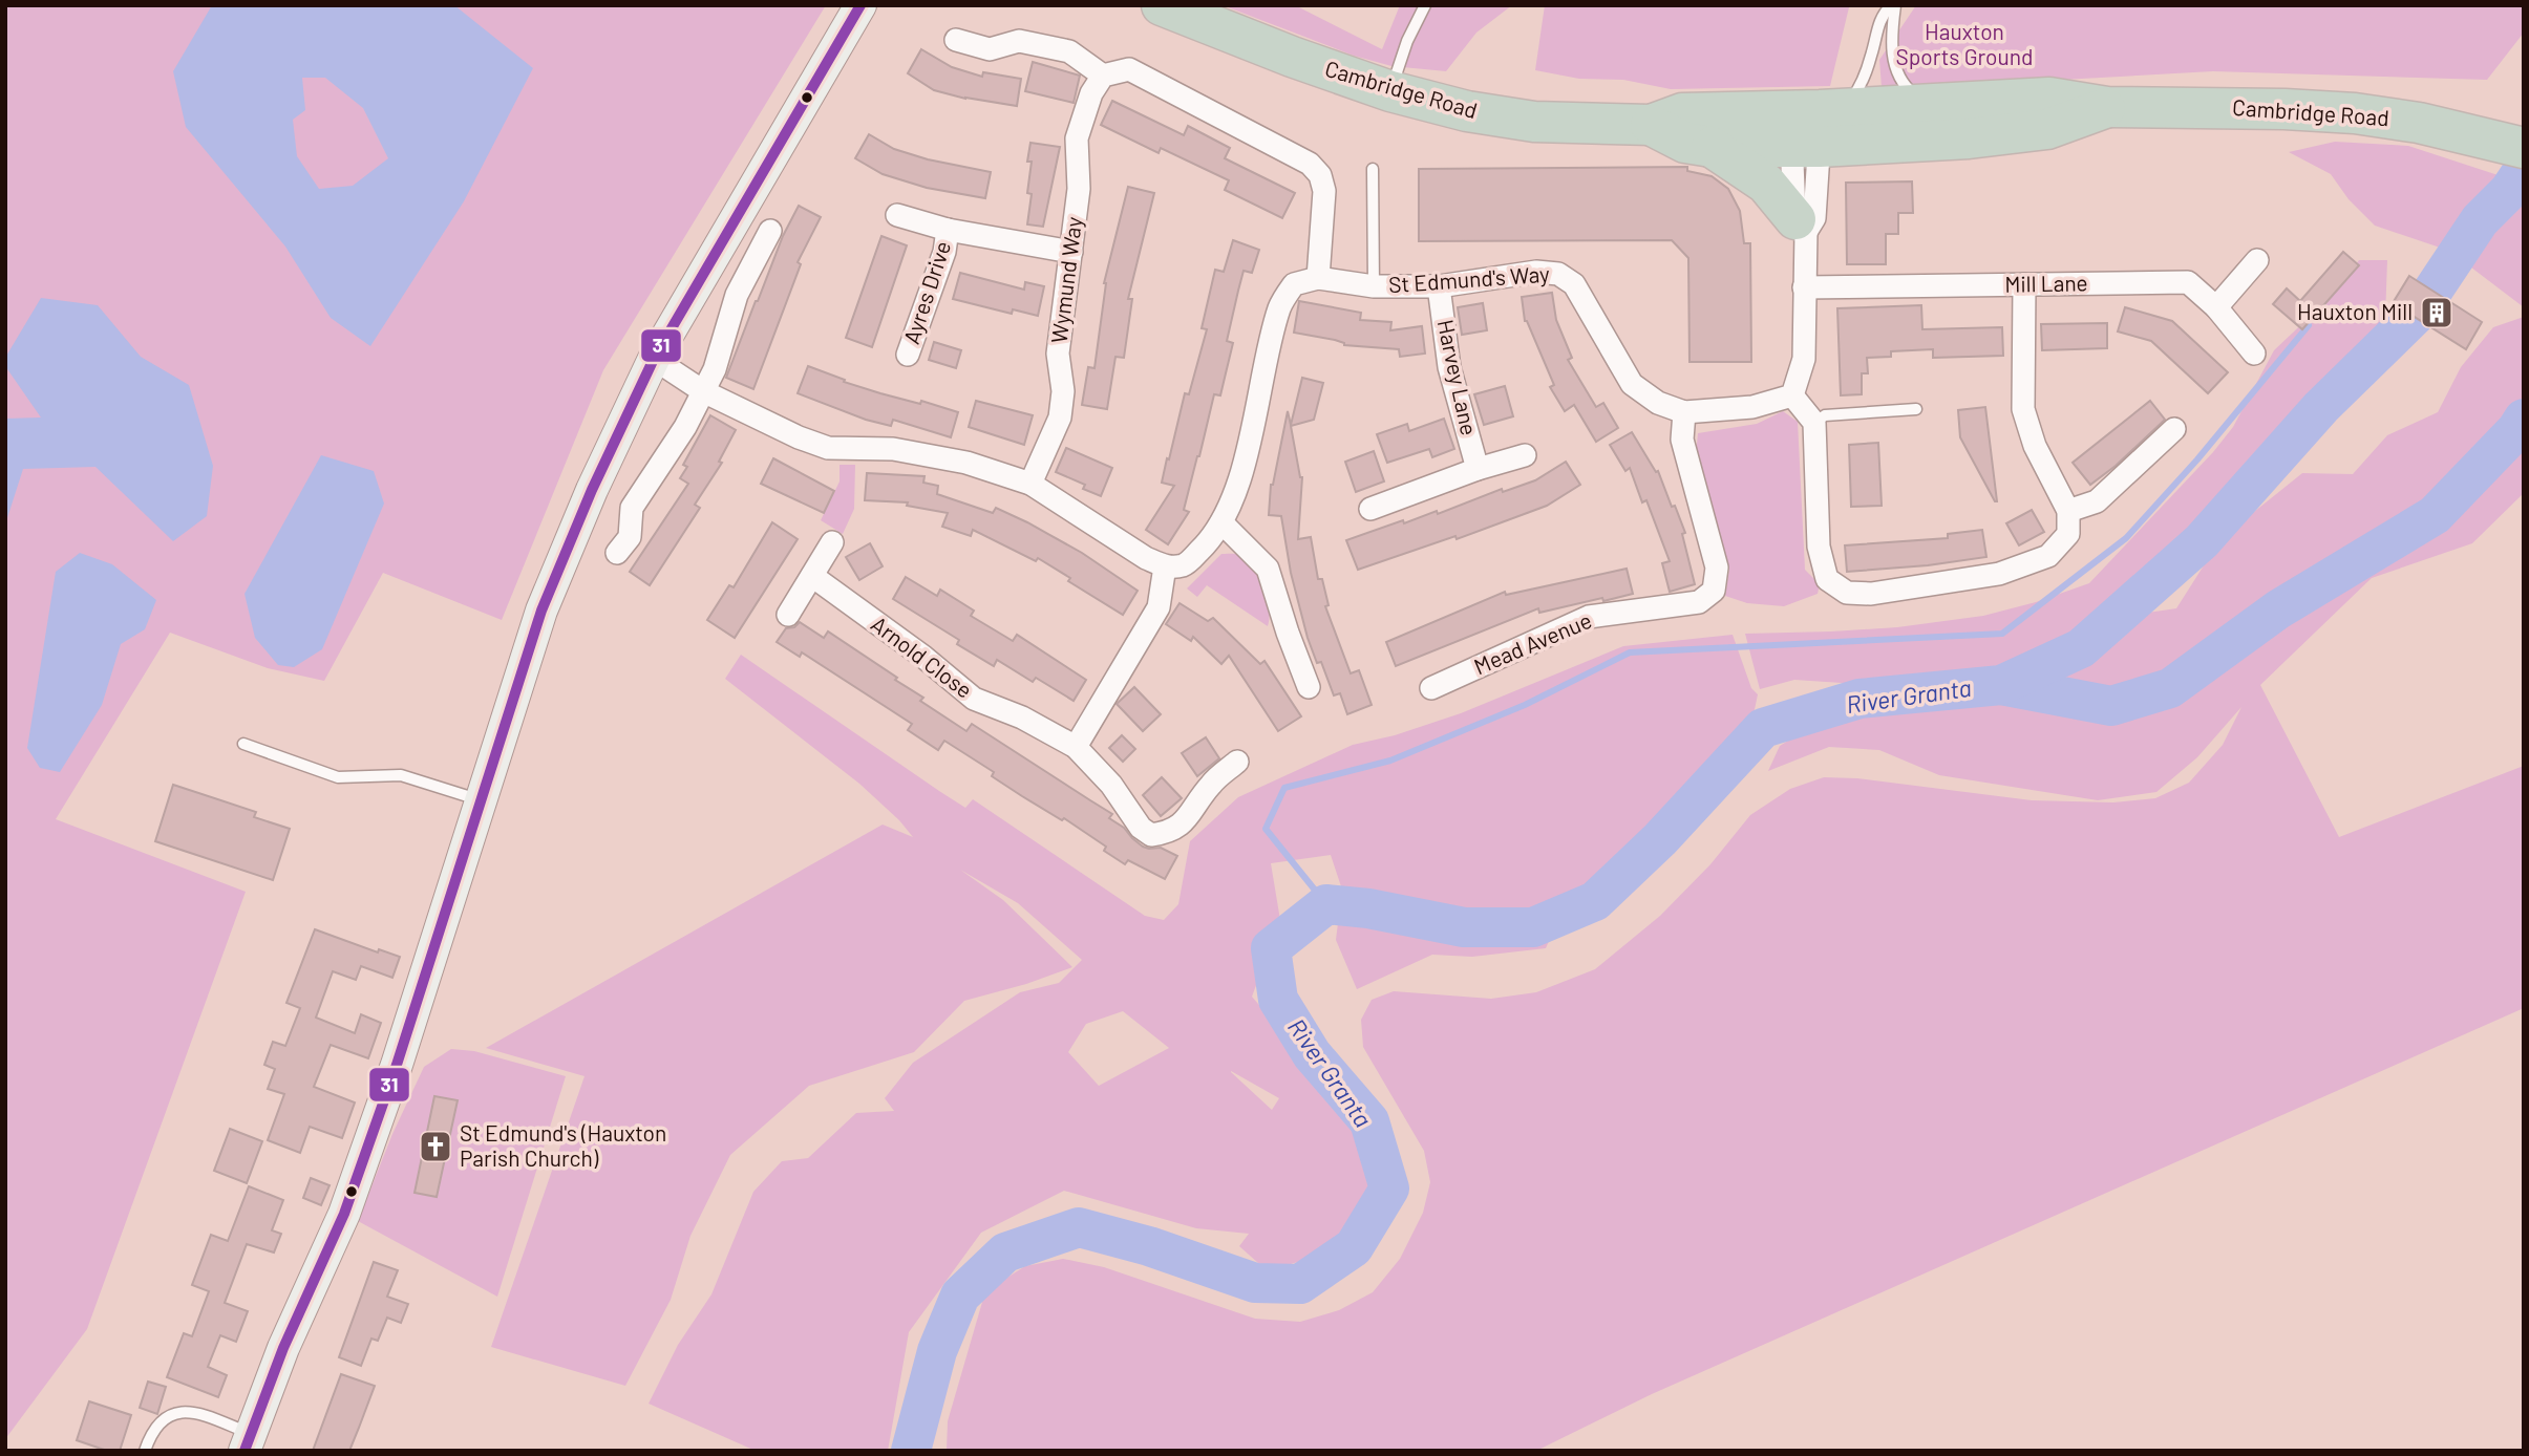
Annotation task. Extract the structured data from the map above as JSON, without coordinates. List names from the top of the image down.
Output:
{
  "streets": {
    "highway": ["Cambridge Road"],
    "street": [
      "Wymund Way",
      "St Edmund's Way",
      "Mill Lane",
      "Ayres Drive",
      "Harvey Lane",
      "Mead Avenue",
      "Arnold Close"
    ]
  },
  "crossings": [
    ["Wymund Way", "Ayres Drive"],
    ["St Edmund's Way", "Harvey Lane"],
    ["St Edmund's Way", "Mead Avenue"]
  ],
  "water": ["River Granta"],
  "parks": ["Hauxton Sports Ground"],
  "places": {
    "building": ["Hauxton Mill"],
    "church": ["St Edmund's (Hauxton Parish Church)"]
  },
  "lines": ["transit line 31"]
}
